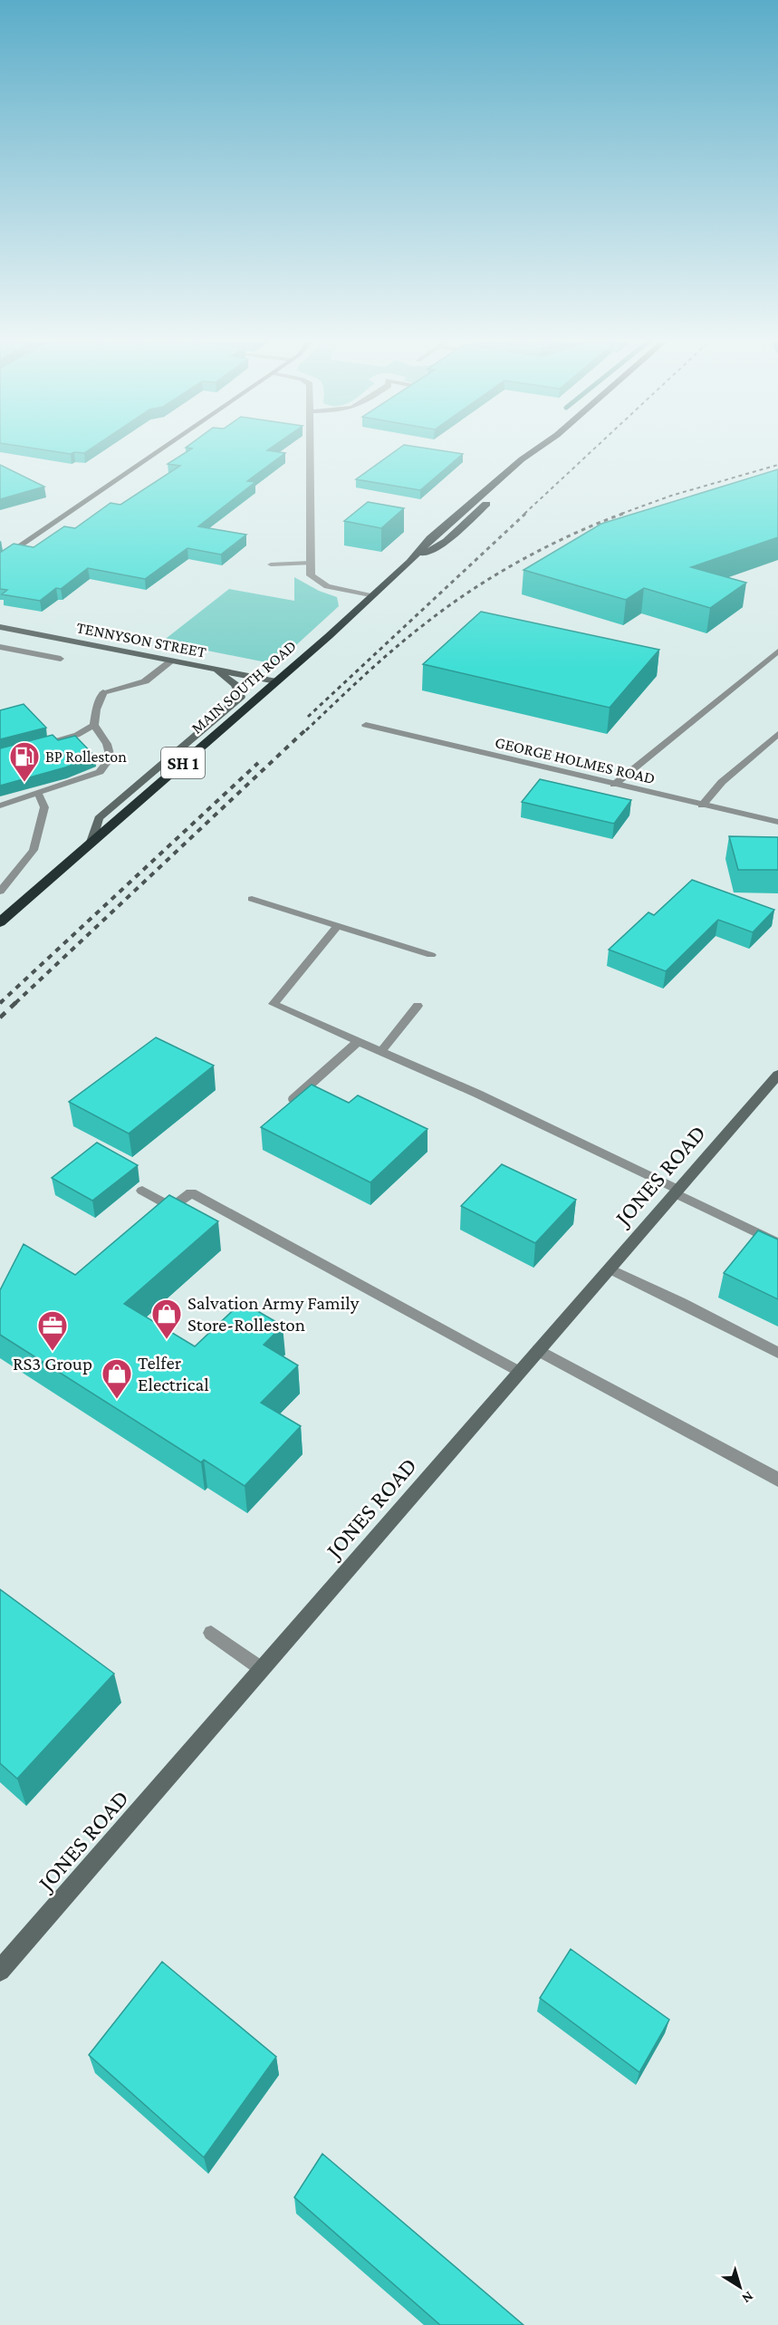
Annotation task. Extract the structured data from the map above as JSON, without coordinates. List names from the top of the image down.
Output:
{
  "streets": {
    "highway": ["MAIN SOUTH ROAD", "SH 1"],
    "street": ["TENNYSON STREET", "GEORGE HOLMES ROAD", "JONES ROAD"]
  },
  "crossings": [
    ["TENNYSON STREET", "MAIN SOUTH ROAD"]
  ],
  "places": {
    "fuel station": ["BP Rolleston"],
    "shop": ["Salvation Army Family Store-Rolleston", "Telfer Electrical"],
    "office": ["RS3 Group"]
  },
  "north": "bottom right"
}
